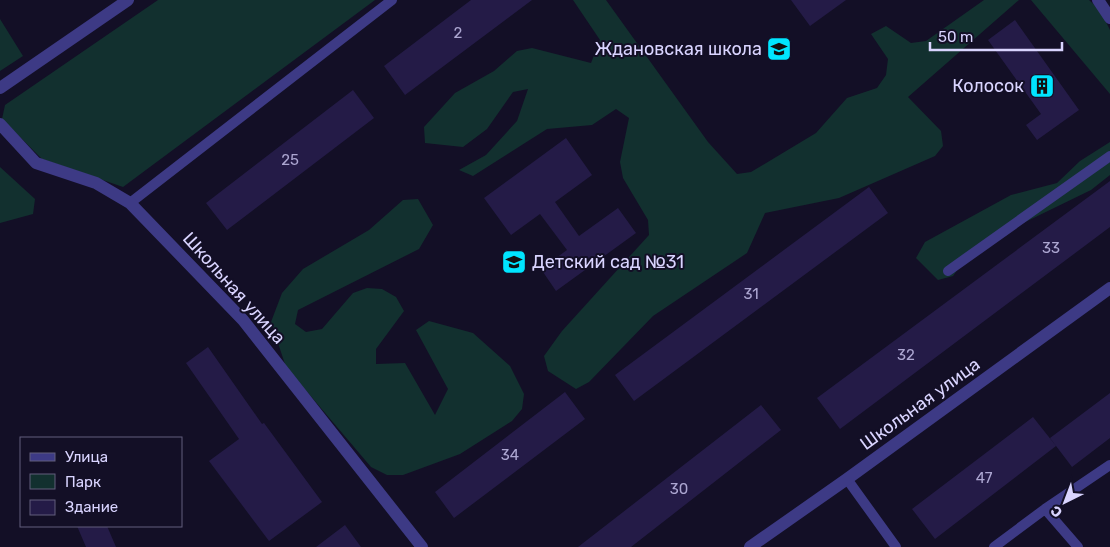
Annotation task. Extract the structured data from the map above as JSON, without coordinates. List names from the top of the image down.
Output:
{
  "streets": {
    "street": ["Школьная улица"]
  },
  "places": {
    "school or university": ["Ждановская школа", "Детский сад №31"],
    "building": ["Колосок"]
  },
  "house_numbers": [
    "2",
    "25",
    "33",
    "31",
    "32",
    "34",
    "47",
    "30"
  ],
  "legend": ["Улица", "Парк", "Здание"],
  "scale_bar": "50 m",
  "north": "bottom left"
}
